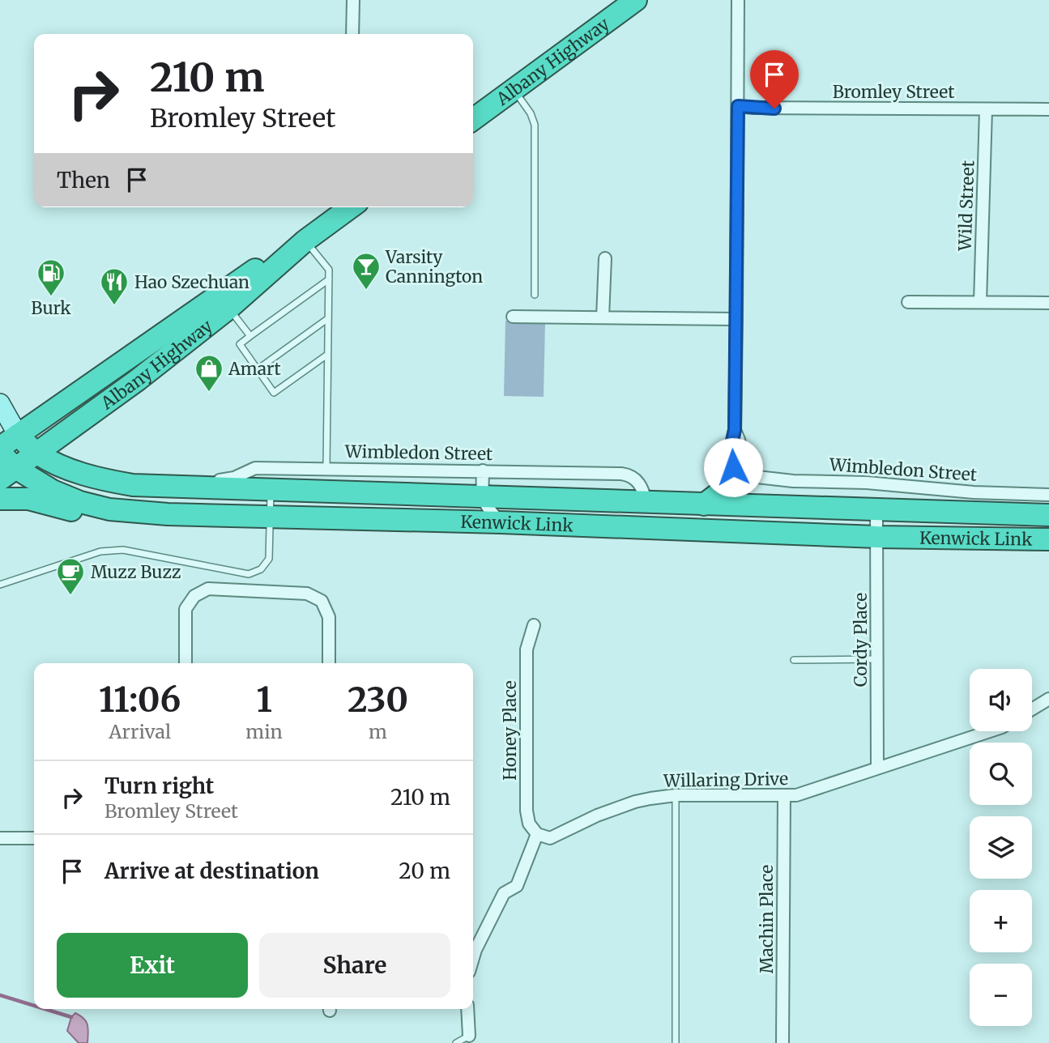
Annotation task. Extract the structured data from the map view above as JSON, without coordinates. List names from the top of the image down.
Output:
{
  "streets": {
    "highway": ["Albany Highway", "Kenwick Link"],
    "street": [
      "Bromley Street",
      "Wild Street",
      "Wimbledon Street",
      "Cordy Place",
      "Honey Place",
      "Willaring Drive",
      "Machin Place"
    ]
  },
  "crossings": [
    ["Albany Highway", "Kenwick Link"],
    ["Bromley Street", "Wild Street"],
    ["Wimbledon Street", "Kenwick Link"],
    ["Kenwick Link", "Cordy Place"],
    ["Cordy Place", "Willaring Drive"],
    ["Honey Place", "Willaring Drive"],
    ["Willaring Drive", "Machin Place"]
  ],
  "places": {
    "bar": ["Varsity Cannington"],
    "fuel station": ["Burk"],
    "restaurant": ["Hao Szechuan"],
    "shop": ["Amart"],
    "cafe": ["Muzz Buzz"]
  },
  "page": {
    "turn": ["210 m", "Bromley Street"],
    "then": "Then",
    "eta": [
      "11:06",
      "Arrival",
      "1",
      "min",
      "230",
      "m"
    ],
    "map_buttons": ["+", "−"],
    "list": [
      {
        "name": "Turn right",
        "note": "Bromley Street",
        "value": "210 m"
      },
      {
        "name": "Arrive at destination",
        "value": "20 m"
      }
    ],
    "buttons": ["Exit", "Share"]
  }
}
